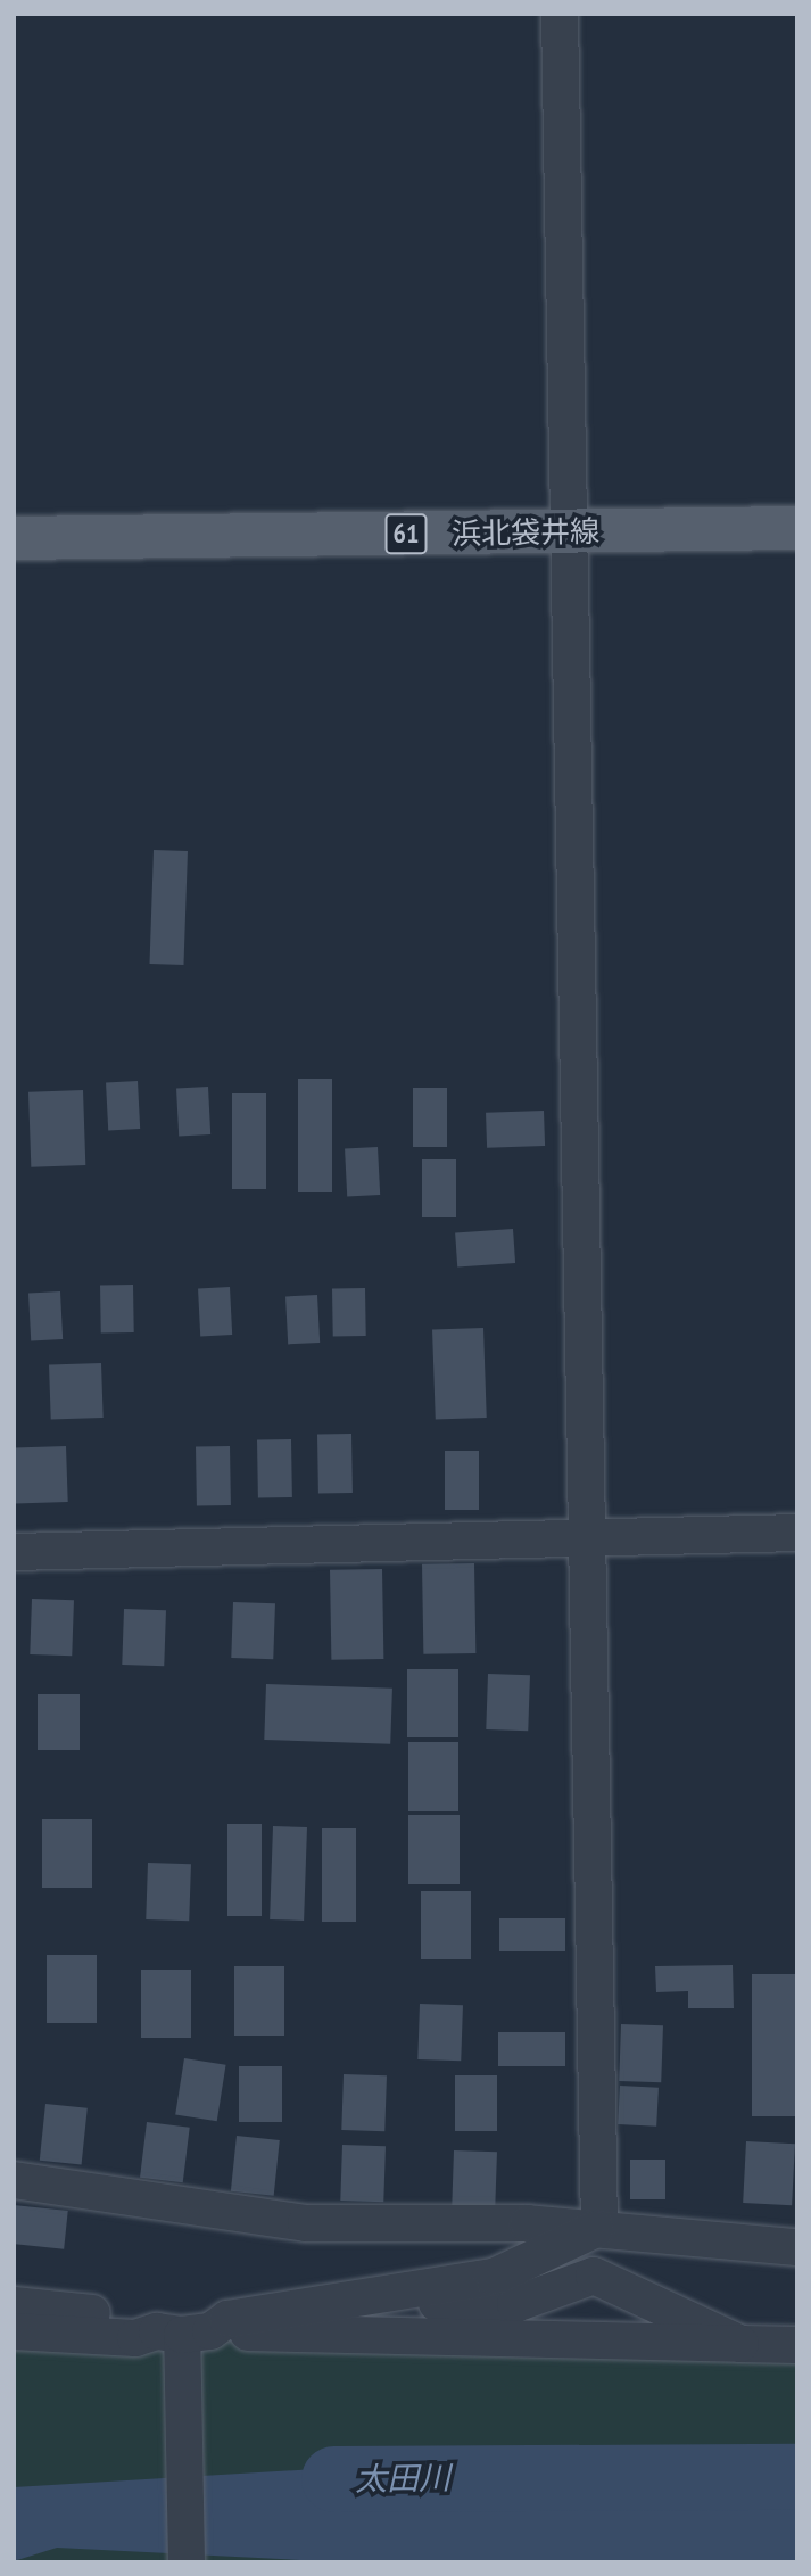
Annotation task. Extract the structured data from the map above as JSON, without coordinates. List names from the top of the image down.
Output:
{
  "streets": {
    "main road": ["浜北袋井線", "61"]
  },
  "water": ["太田川"]
}
